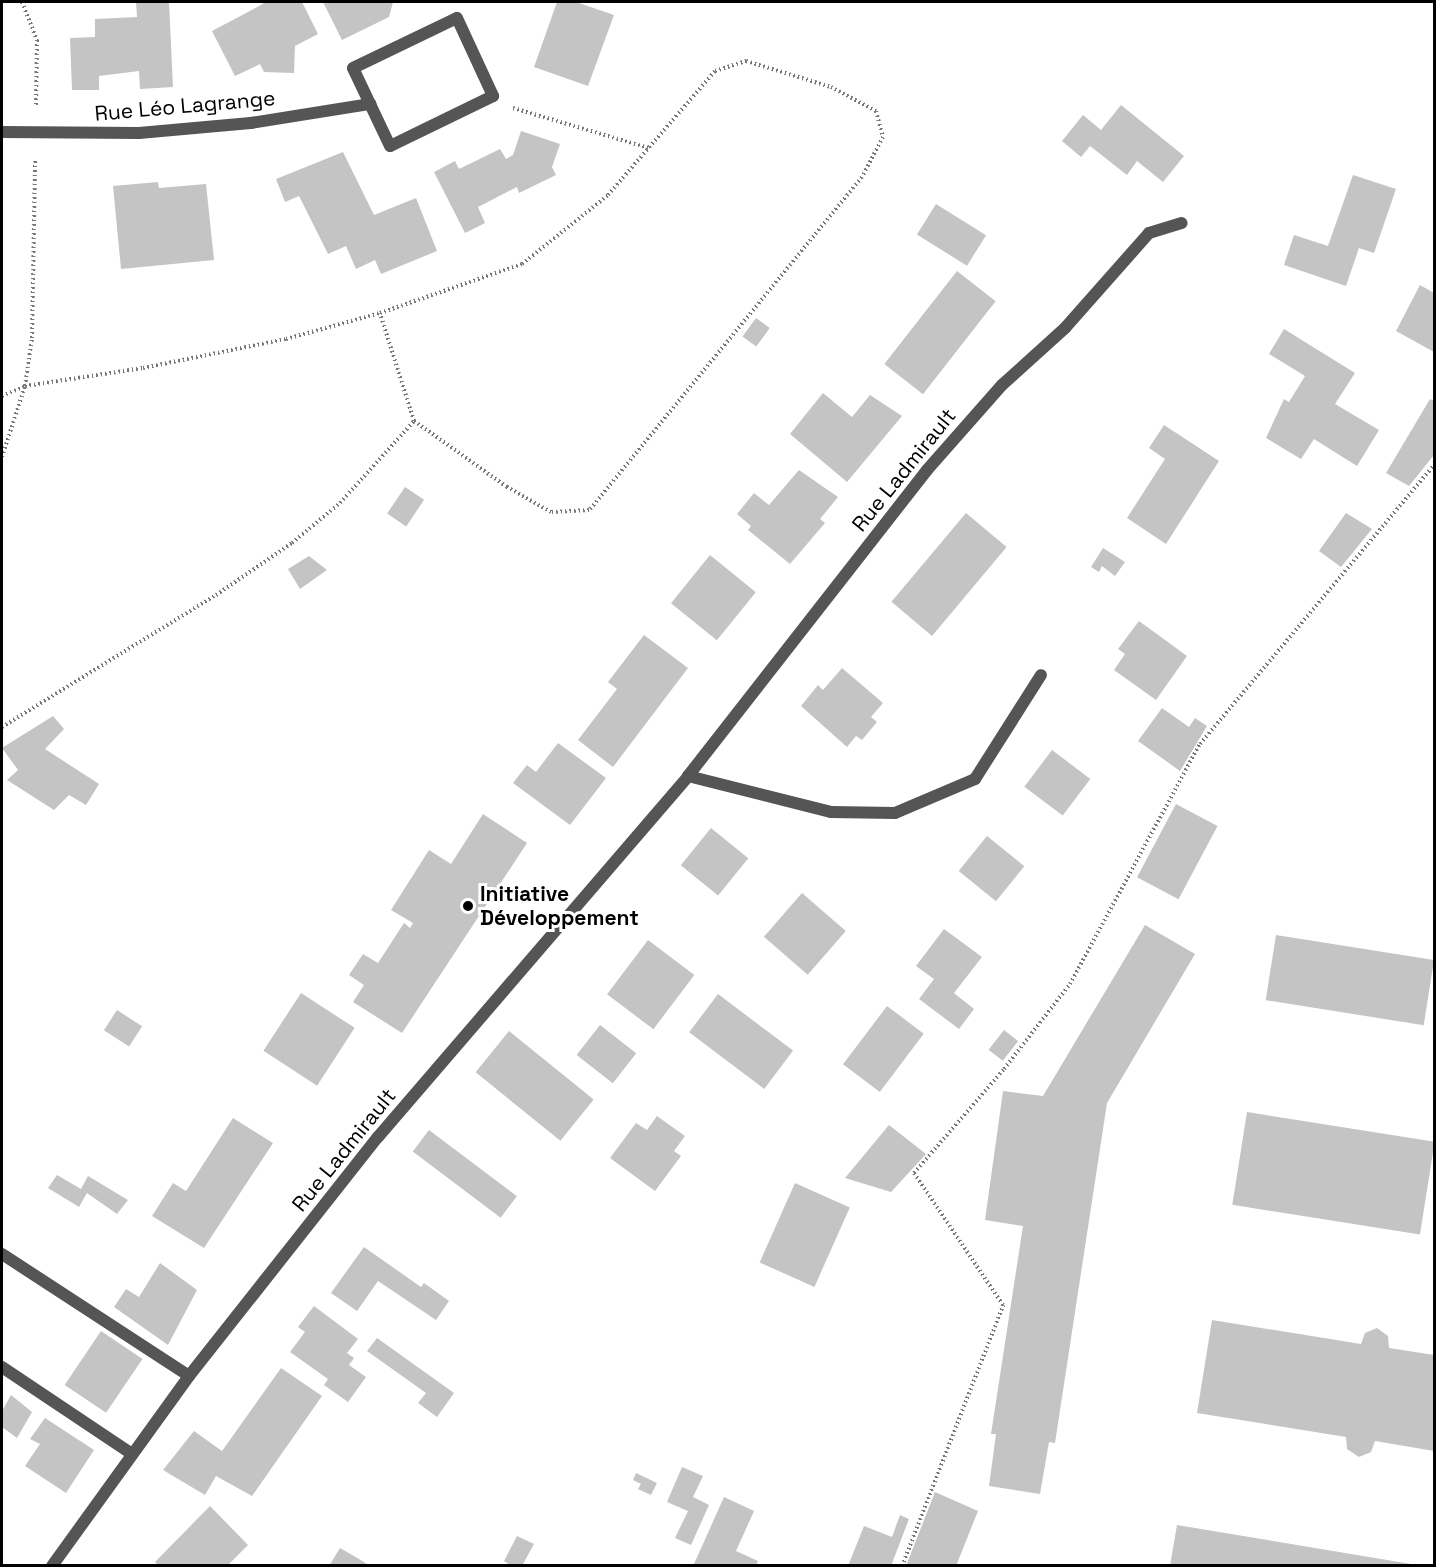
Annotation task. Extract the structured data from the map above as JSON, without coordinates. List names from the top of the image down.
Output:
{
  "streets": {
    "street": ["Rue Léo Lagrange", "Rue Ladmirault"]
  },
  "places": ["Initiative Développement"]
}
